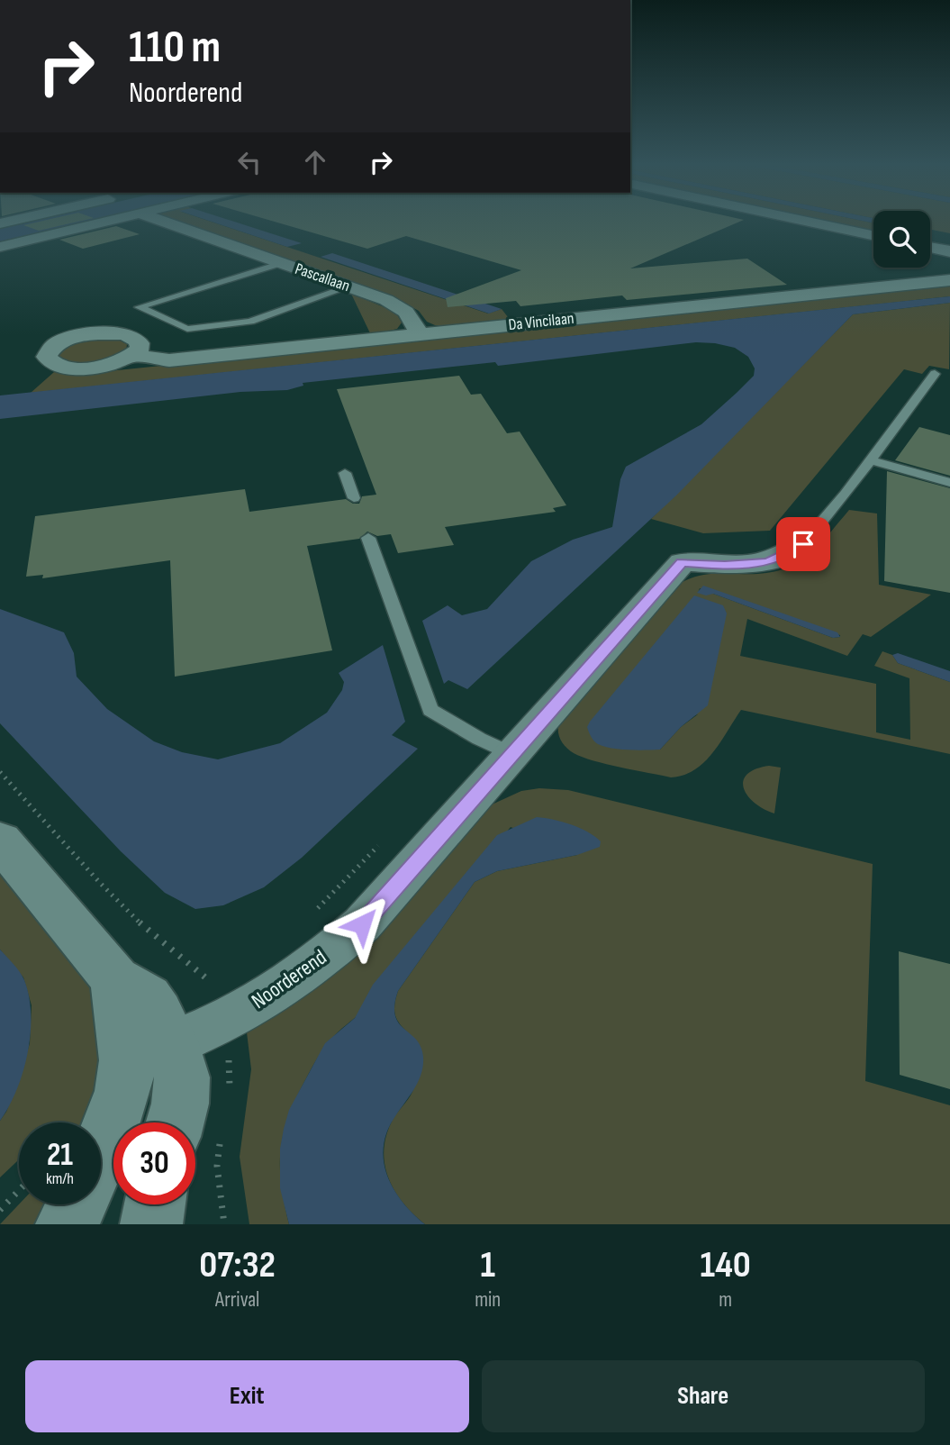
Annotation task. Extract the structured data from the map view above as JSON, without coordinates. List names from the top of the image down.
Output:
{
  "streets": {
    "street": ["Pascallaan", "Da Vincilaan", "Noorderend"]
  },
  "crossings": [
    ["Pascallaan", "Da Vincilaan"]
  ],
  "page": {
    "turn": ["110 m", "Noorderend"],
    "speed": "21 km/h",
    "limit": "30",
    "eta": [
      "07:32",
      "Arrival",
      "1",
      "min",
      "140",
      "m"
    ],
    "buttons": ["Exit", "Share"]
  }
}
